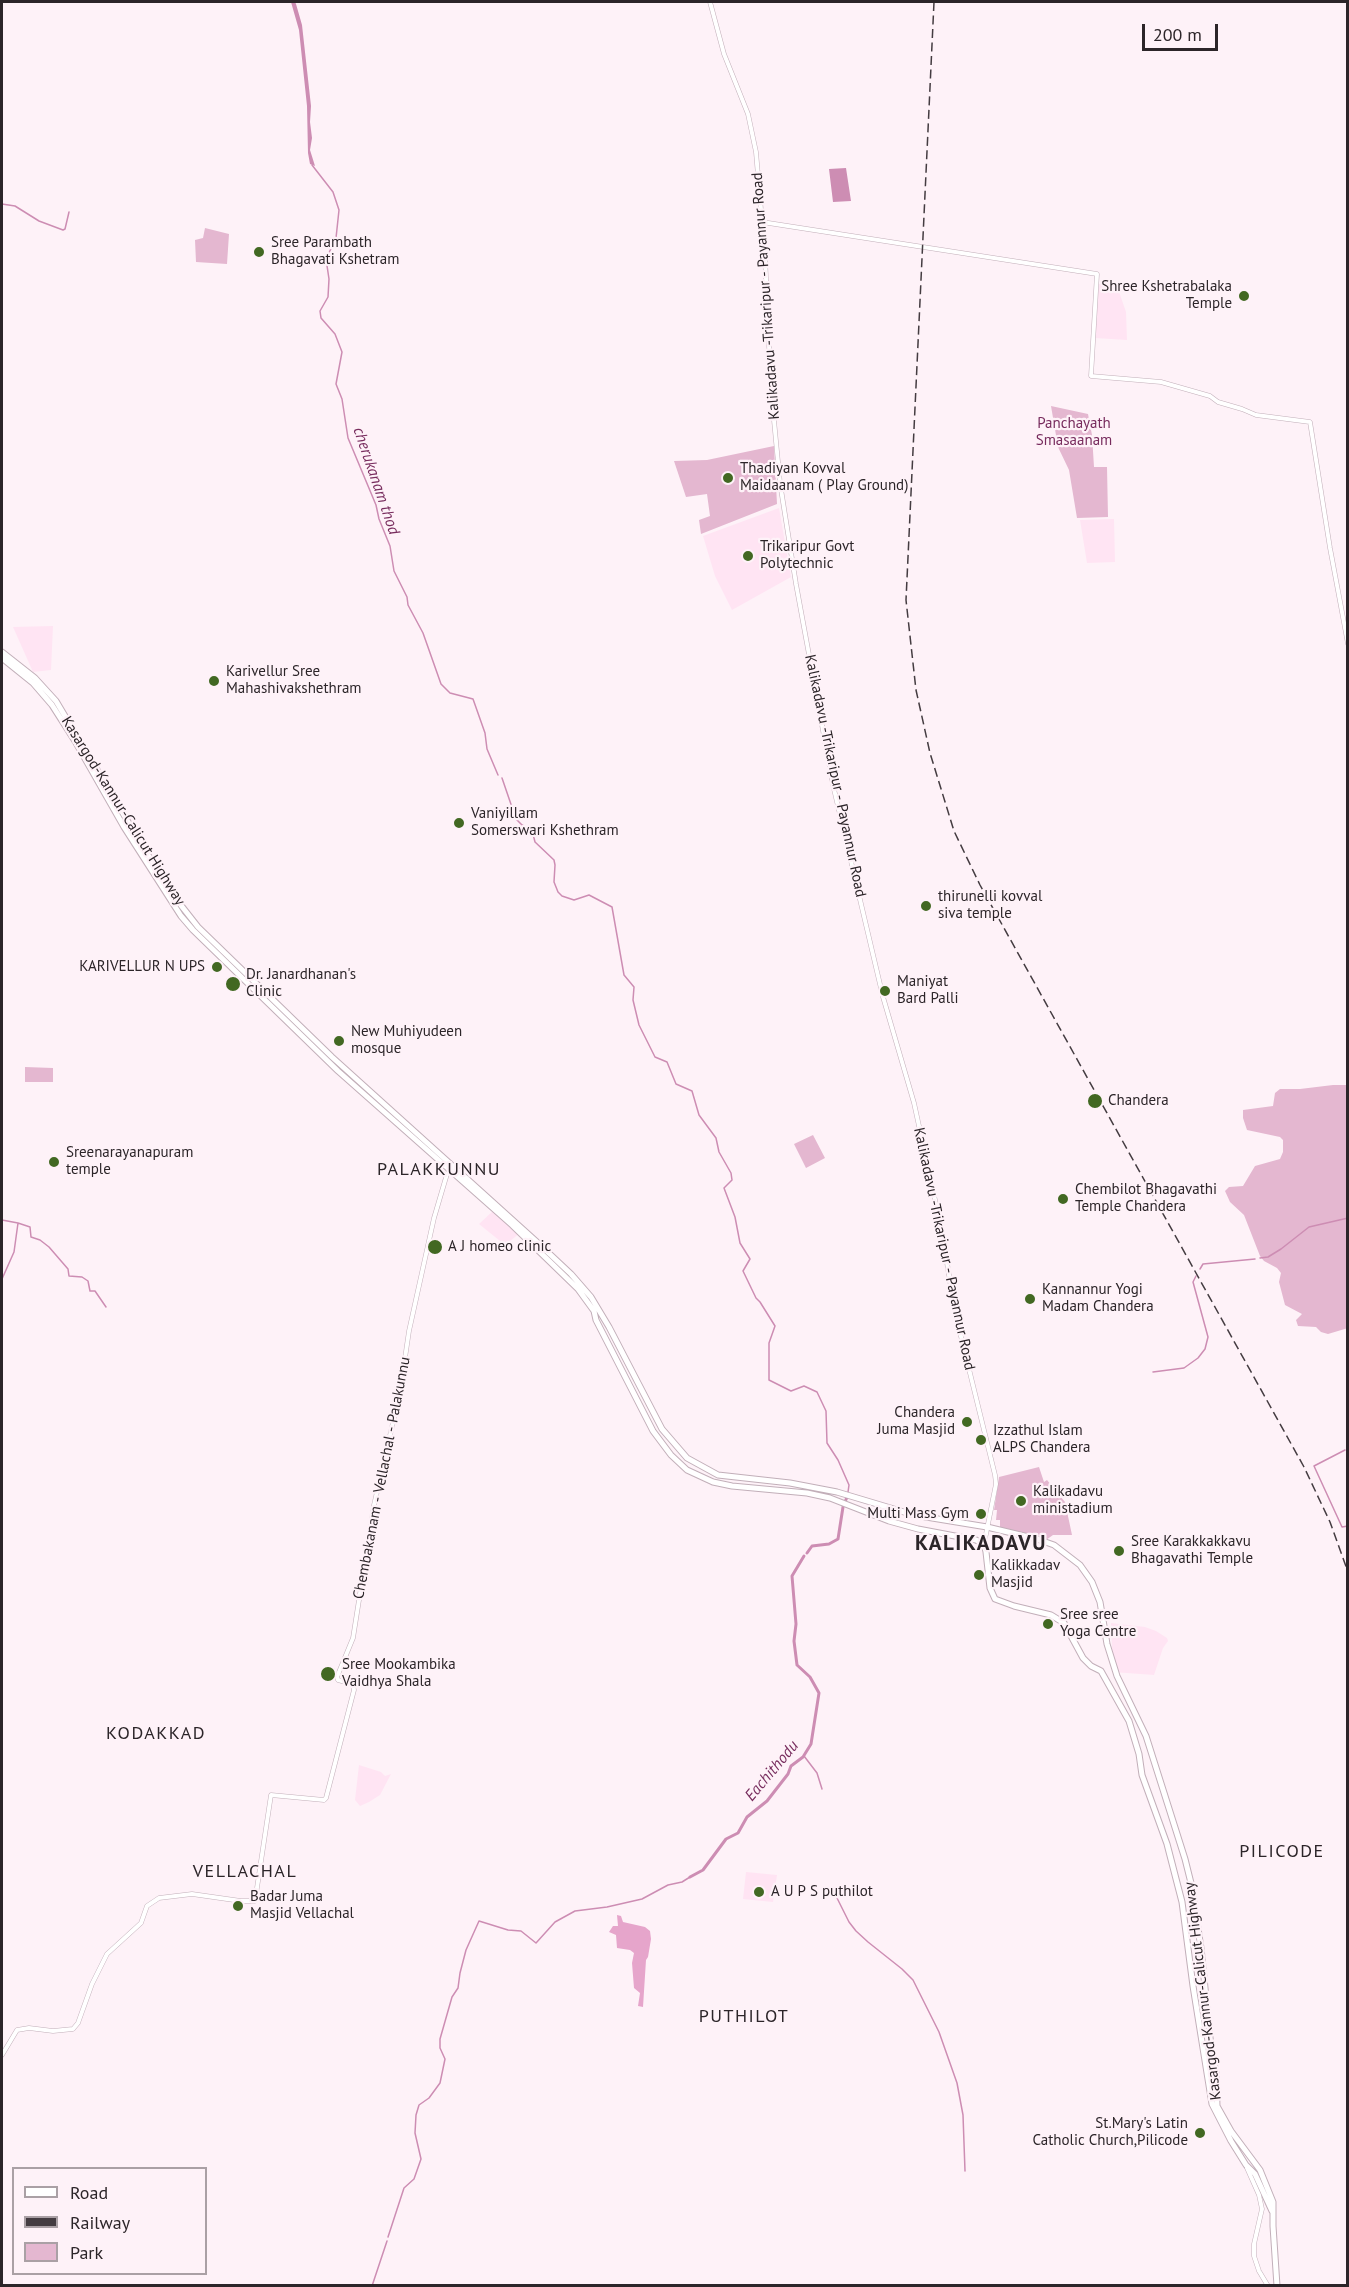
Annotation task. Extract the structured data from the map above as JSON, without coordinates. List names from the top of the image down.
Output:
{
  "streets": {
    "highway": ["Kasargod-Kannur-Calicut Highway"],
    "main road": ["Kalikadavu -Trikaripur - Payannur Road", "Chembakanam - Vellachal - Palakunnu"]
  },
  "crossings": [
    ["Kalikadavu -Trikaripur - Payannur Road", "Kasargod-Kannur-Calicut Highway"]
  ],
  "districts": [
    "PALAKKUNNU",
    "KALIKADAVU",
    "KODAKKAD",
    "PILICODE",
    "VELLACHAL",
    "PUTHILOT"
  ],
  "water": ["cherukanam thod", "Eachithodu"],
  "parks": ["Panchayath Smasaanam"],
  "places": [
    "Sree Parambath Bhagavati Kshetram",
    "Shree Kshetrabalaka Temple",
    "Thadiyan Kovval Maidaanam ( Play Ground)",
    "Trikaripur Govt Polytechnic",
    "Karivellur Sree Mahashivakshethram",
    "Vaniyillam Somerswari Kshethram",
    "thirunelli kovval siva temple",
    "KARIVELLUR N UPS",
    "Dr. Janardhanan's Clinic",
    "Maniyat Bard Palli",
    "New Muhiyudeen mosque",
    "Chandera",
    "Sreenarayanapuram temple",
    "Chembilot Bhagavathi Temple Chandera",
    "A J homeo clinic",
    "Kannannur Yogi Madam Chandera",
    "Chandera Juma Masjid",
    "Izzathul Islam ALPS Chandera",
    "Kalikadavu ministadium",
    "Multi Mass Gym",
    "Sree Karakkakkavu Bhagavathi Temple",
    "Kalikkadav Masjid",
    "Sree sree Yoga Centre",
    "Sree Mookambika Vaidhya Shala",
    "A U P S puthilot",
    "Badar Juma Masjid Vellachal",
    "St.Mary's Latin Catholic Church,Pilicode"
  ],
  "legend": ["Road", "Railway", "Park"],
  "scale_bar": "200 m"
}
